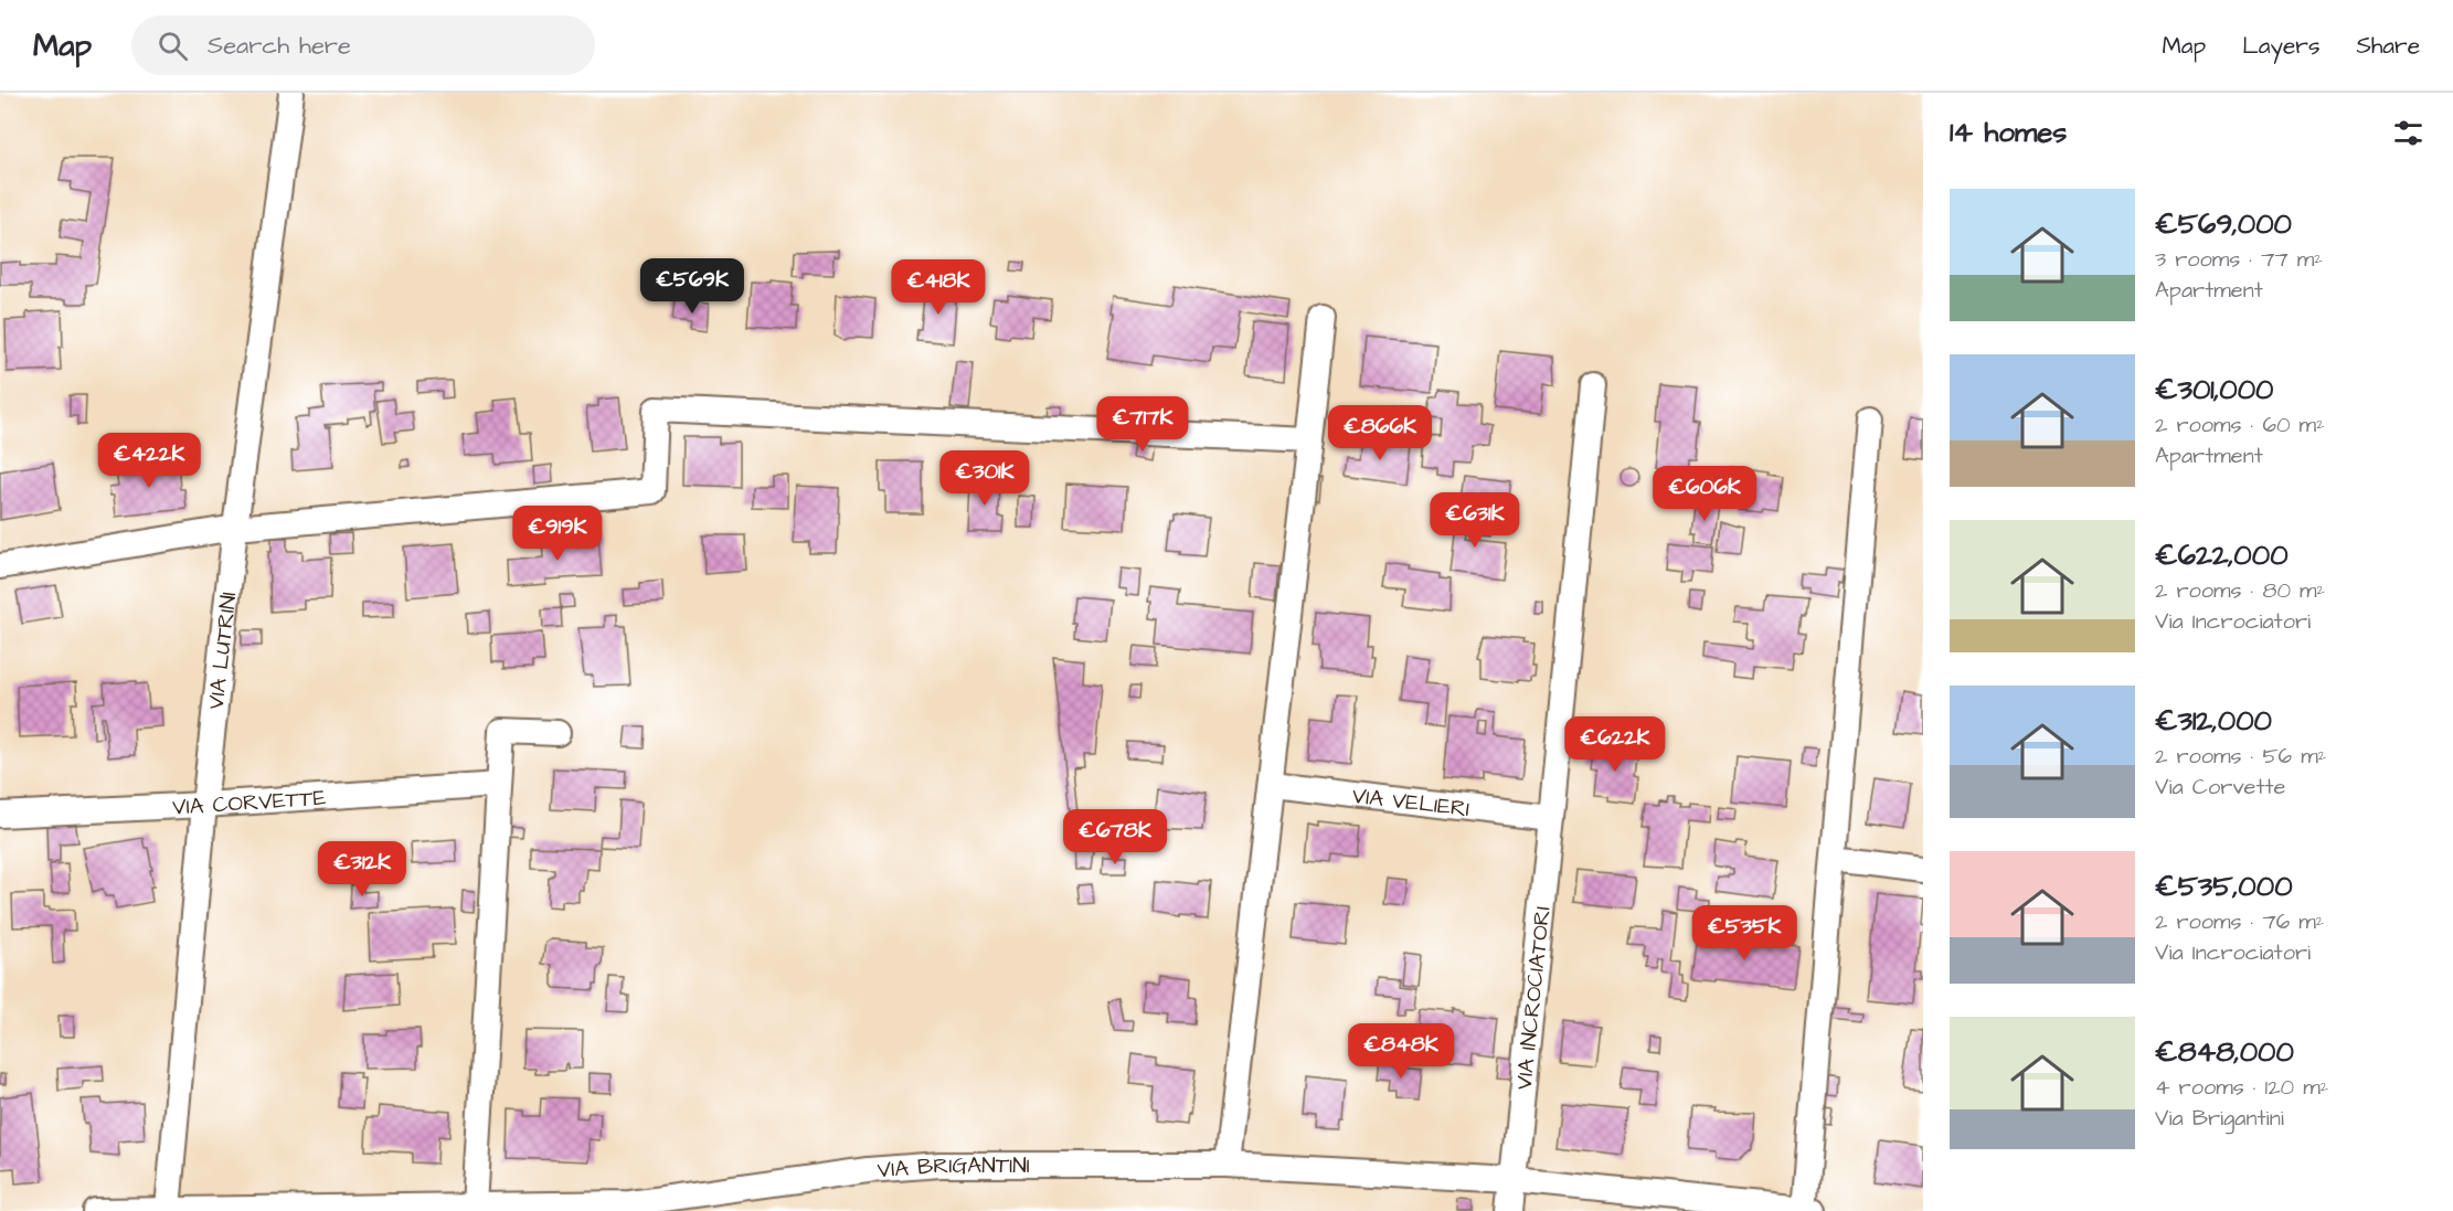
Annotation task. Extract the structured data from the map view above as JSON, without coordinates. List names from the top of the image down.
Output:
{
  "streets": {
    "street": [
      "VIA LUTRINI",
      "VIA CORVETTE",
      "VIA VELIERI",
      "VIA INCROCIATORI",
      "VIA BRIGANTINI"
    ]
  },
  "crossings": [
    ["VIA LUTRINI", "VIA CORVETTE"],
    ["VIA LUTRINI", "VIA BRIGANTINI"],
    ["VIA VELIERI", "VIA INCROCIATORI"],
    ["VIA INCROCIATORI", "VIA BRIGANTINI"]
  ],
  "page": {
    "header": "Map",
    "search": "Search here",
    "nav": ["Map", "Layers", "Share"],
    "heading": "14 homes",
    "list": [
      {
        "name": "€569,000",
        "note": "3 rooms · 77 m² · Apartment"
      },
      {
        "name": "€301,000",
        "note": "2 rooms · 60 m² · Apartment"
      },
      {
        "name": "€622,000",
        "note": "2 rooms · 80 m² · Via Incrociatori"
      },
      {
        "name": "€312,000",
        "note": "2 rooms · 56 m² · Via Corvette"
      },
      {
        "name": "€535,000",
        "note": "2 rooms · 76 m² · Via Incrociatori"
      },
      {
        "name": "€848,000",
        "note": "4 rooms · 120 m² · Via Brigantini"
      }
    ],
    "price": [
      "€569K",
      "€418K",
      "€717K",
      "€866K",
      "€422K",
      "€301K",
      "€606K",
      "€631K",
      "€919K",
      "€622K",
      "€678K",
      "€312K",
      "€535K",
      "€848K"
    ]
  }
}
